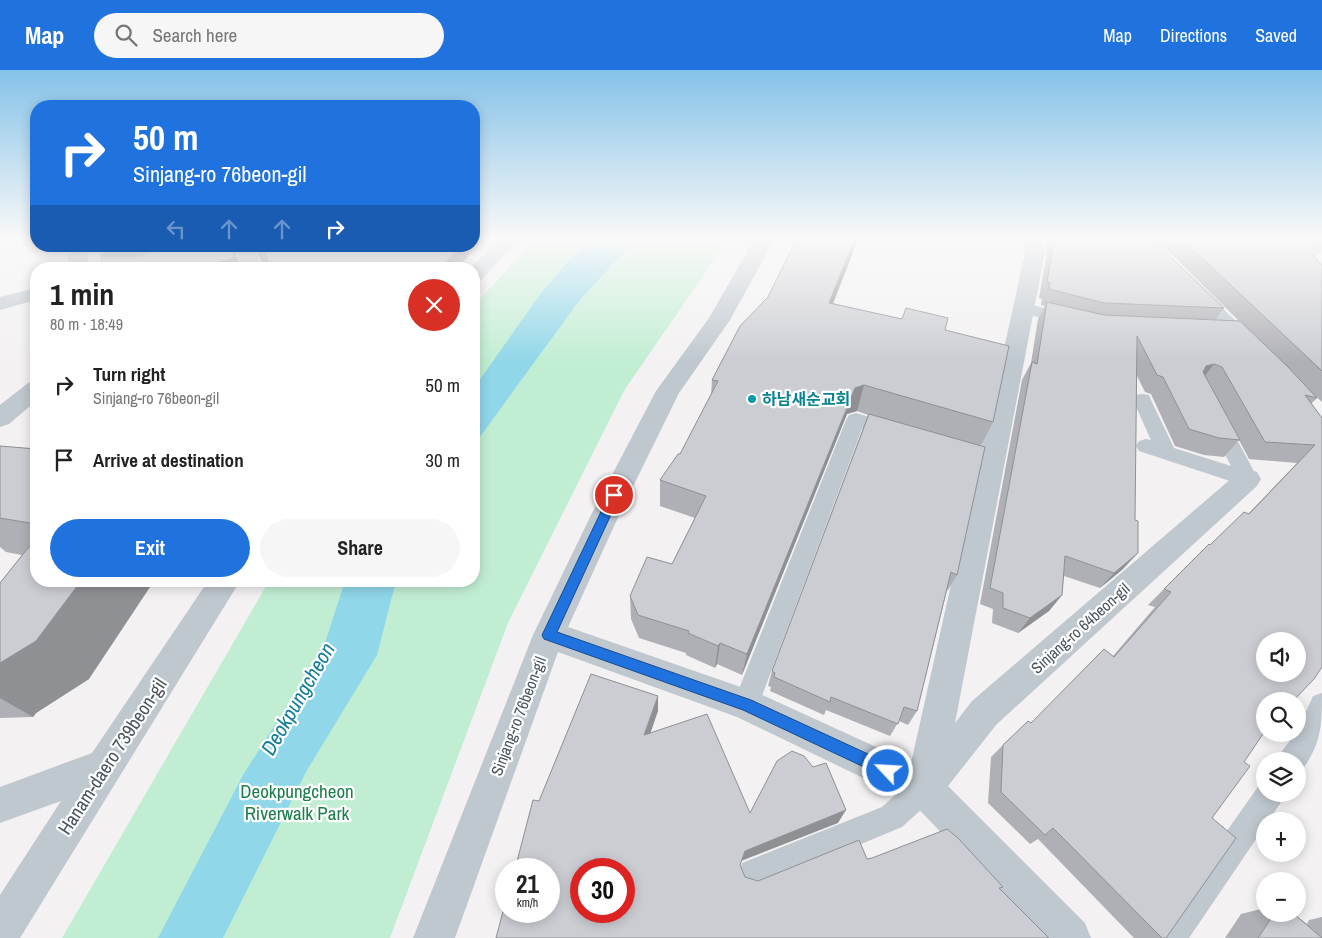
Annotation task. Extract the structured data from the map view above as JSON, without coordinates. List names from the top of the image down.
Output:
{
  "streets": {
    "street": ["Sinjang-ro 64beon-gil", "Sinjang-ro 76beon-gil", "Hanam-daero 739beon-gil"]
  },
  "water": ["Deokpungcheon"],
  "parks": ["Deokpungcheon Riverwalk Park"],
  "places": ["하남새순교회"],
  "page": {
    "header": "Map",
    "search": "Search here",
    "nav": ["Map", "Directions", "Saved"],
    "turn": ["50 m", "Sinjang-ro 76beon-gil"],
    "heading": ["1 min", "80 m · 18:49"],
    "list": [
      {
        "name": "Turn right",
        "note": "Sinjang-ro 76beon-gil",
        "value": "50 m"
      },
      {
        "name": "Arrive at destination",
        "value": "30 m"
      }
    ],
    "buttons": ["Exit", "Share"],
    "map_buttons": ["+", "−"],
    "speed": "21 km/h",
    "limit": "30"
  }
}
